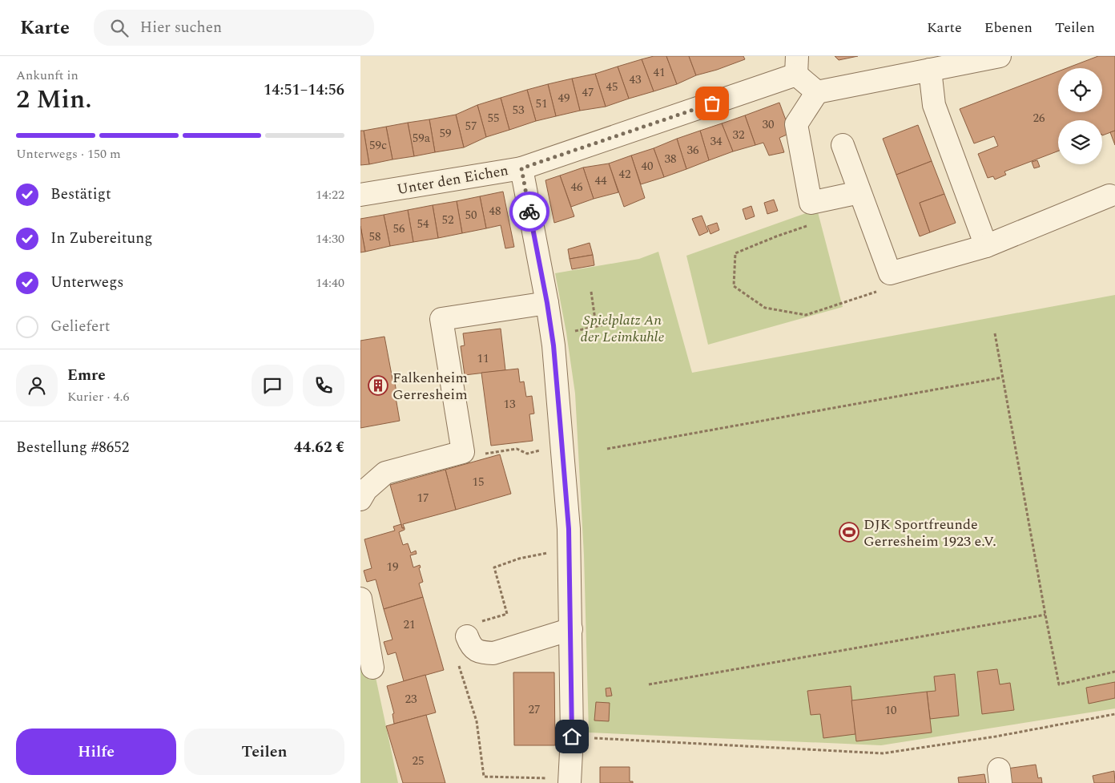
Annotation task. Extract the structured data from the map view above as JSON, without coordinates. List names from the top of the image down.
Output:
{
  "streets": {
    "street": ["Unter den Eichen"]
  },
  "parks": ["Spielplatz An der Leimkuhle"],
  "places": {
    "building": ["Falkenheim Gerresheim"],
    "sports": ["DJK Sportfreunde Gerresheim 1923 e.V."]
  },
  "house_numbers": [
    "41",
    "43",
    "45",
    "47",
    "49",
    "51",
    "53",
    "55",
    "26",
    "30",
    "57",
    "59",
    "32",
    "59a",
    "34",
    "59c",
    "36",
    "38",
    "40",
    "42",
    "44",
    "46",
    "48",
    "50",
    "52",
    "54",
    "56",
    "58",
    "11",
    "13",
    "15",
    "17",
    "19",
    "21",
    "23",
    "27",
    "10",
    "25"
  ],
  "page": {
    "header": "Karte",
    "search": "Hier suchen",
    "nav": ["Karte", "Ebenen", "Teilen"],
    "heading": ["2 Min.", "Ankunft in", "14:51–14:56"],
    "panel": [
      "Emre",
      "Kurier · 4.6",
      "Bestellung #8652",
      "44.62 €"
    ],
    "bar": "Unterwegs · 150 m",
    "list": [
      ["Bestätigt", "14:22"],
      ["In Zubereitung", "14:30"],
      ["Unterwegs", "14:40"],
      "Geliefert"
    ],
    "buttons": ["Hilfe", "Teilen"]
  }
}
